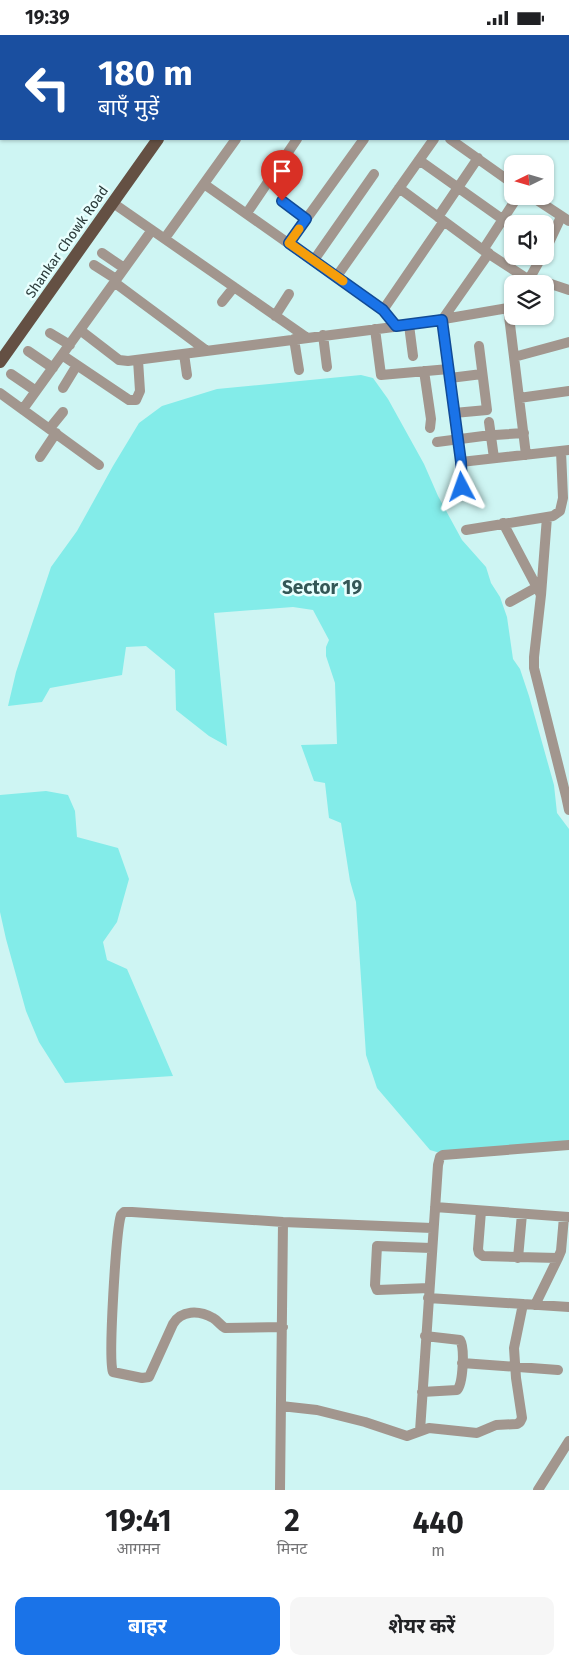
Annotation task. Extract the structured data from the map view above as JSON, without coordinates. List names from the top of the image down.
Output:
{
  "streets": {
    "main road": ["Shankar Chowk Road"]
  },
  "districts": ["Sector 19"],
  "north": "left",
  "page": {
    "status": "19:39",
    "turn": ["180 m", "बाएँ मुड़ें"],
    "eta": [
      "19:41",
      "आगमन",
      "2",
      "मिनट",
      "440",
      "m"
    ],
    "buttons": ["बाहर", "शेयर करें"]
  }
}
